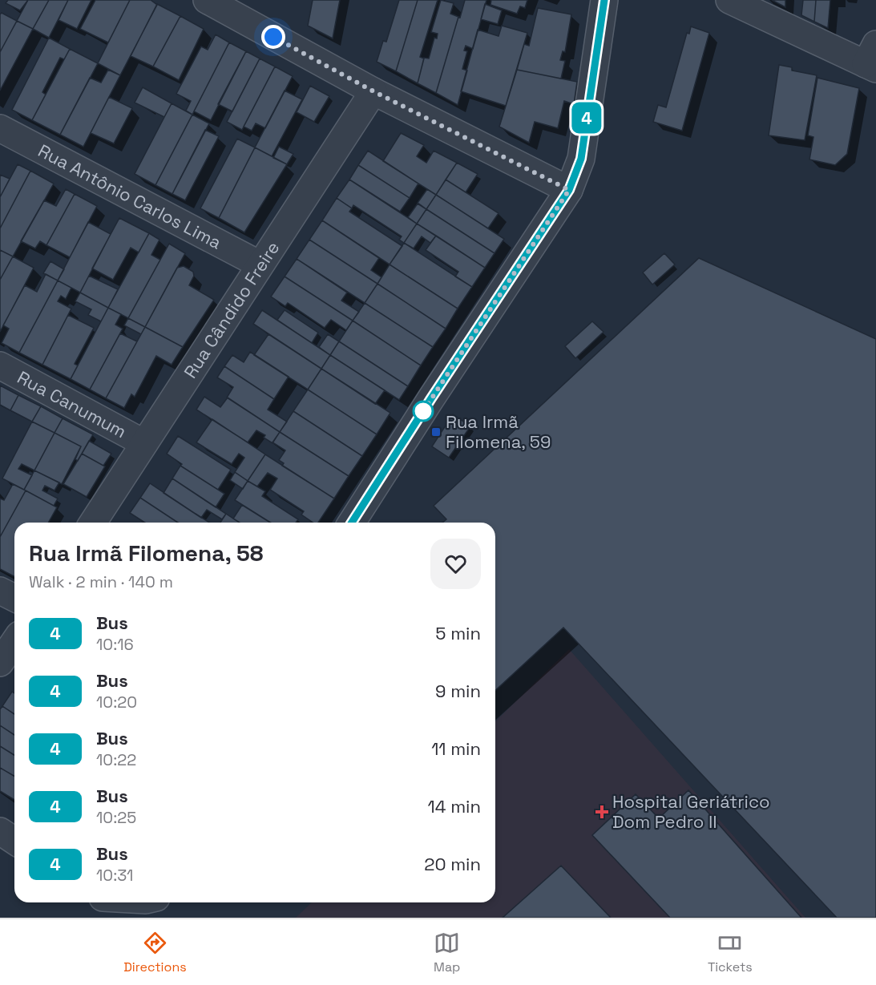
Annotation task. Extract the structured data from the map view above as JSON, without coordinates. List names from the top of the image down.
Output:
{
  "streets": {
    "street": ["Rua Antônio Carlos Lima", "Rua Cândido Freire", "Rua Canumum"]
  },
  "crossings": [
    ["Rua Antônio Carlos Lima", "Rua Cândido Freire"],
    ["Rua Cândido Freire", "Rua Canumum"]
  ],
  "places": {
    "transit": ["Rua Irmã Filomena, 59"],
    "health": ["Hospital Geriátrico Dom Pedro II"]
  },
  "lines": ["bus line 4"],
  "page": {
    "on_map": "4",
    "heading": ["Rua Irmã Filomena, 58", "Walk · 2 min · 140 m"],
    "list": [
      {
        "mark": "4",
        "name": "Bus",
        "note": "10:16",
        "value": "5 min"
      },
      {
        "mark": "4",
        "name": "Bus",
        "note": "10:20",
        "value": "9 min"
      },
      {
        "mark": "4",
        "name": "Bus",
        "note": "10:22",
        "value": "11 min"
      },
      {
        "mark": "4",
        "name": "Bus",
        "note": "10:25",
        "value": "14 min"
      },
      {
        "mark": "4",
        "name": "Bus",
        "note": "10:31",
        "value": "20 min"
      }
    ],
    "tabs": ["Directions", "Map", "Tickets"]
  }
}
